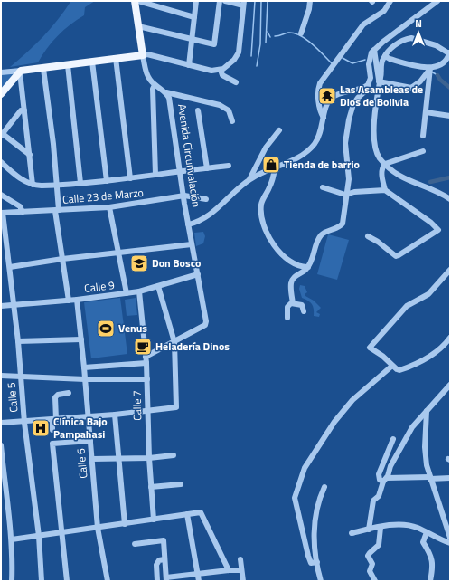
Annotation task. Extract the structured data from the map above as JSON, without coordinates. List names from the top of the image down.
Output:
{
  "streets": {
    "main road": ["Avenida Circunvalación"],
    "street": [
      "Calle 23 de Marzo",
      "Calle 9",
      "Calle 5",
      "Calle 7",
      "Calle 6"
    ]
  },
  "crossings": [
    ["Avenida Circunvalación", "Calle 23 de Marzo"],
    ["Avenida Circunvalación", "Calle 9"],
    ["Calle 23 de Marzo", "Calle 5"],
    ["Calle 9", "Calle 5"],
    ["Calle 9", "Calle 7"],
    ["Calle 9", "Calle 6"]
  ],
  "places": {
    "temple": ["Las Asambleas de Dios de Bolivia"],
    "shop": ["Tienda de barrio"],
    "school or university": ["Don Bosco"],
    "sports": ["Venus"],
    "cafe": ["Heladería Dinos"],
    "hospital": ["Clínica Bajo Pampahasi"]
  },
  "north": "top"
}
